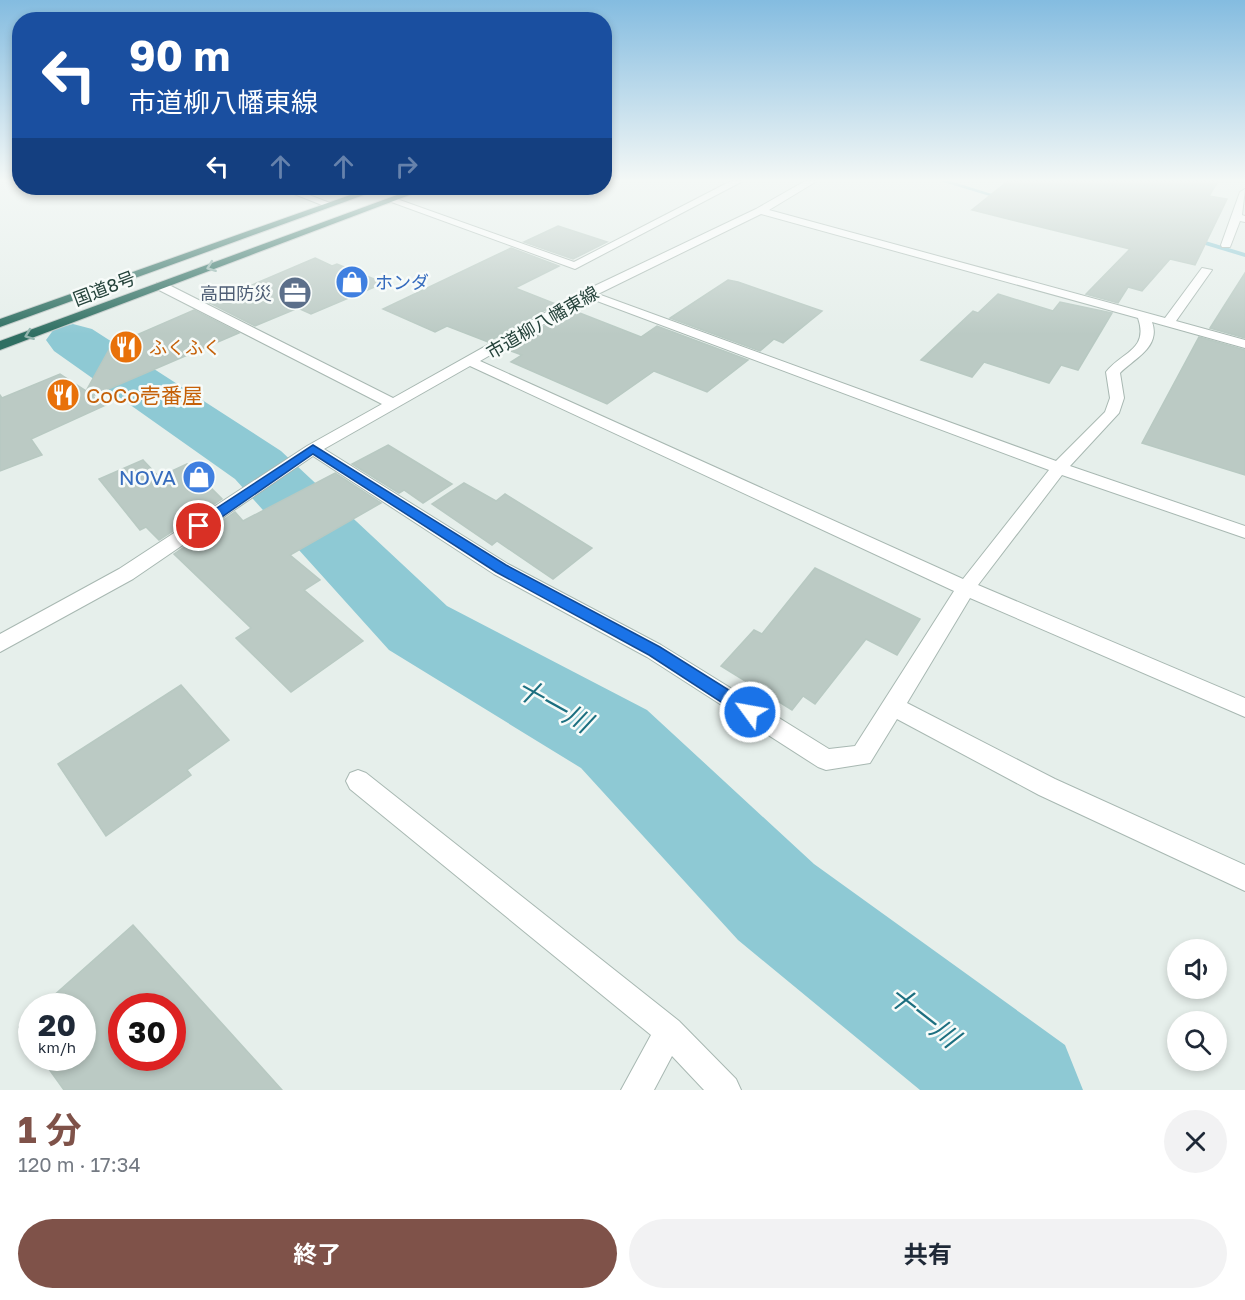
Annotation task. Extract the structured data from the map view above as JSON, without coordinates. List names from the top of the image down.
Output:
{
  "streets": {
    "highway": ["国道8号"],
    "street": ["市道柳八幡東線"]
  },
  "water": ["十一川"],
  "places": {
    "shop": ["ホンダ", "NOVA"],
    "office": ["高田防災"],
    "restaurant": ["ふくふく", "CoCo壱番屋"]
  },
  "page": {
    "turn": ["90 m", "市道柳八幡東線"],
    "speed": "20 km/h",
    "limit": "30",
    "heading": ["1 分", "120 m · 17:34"],
    "buttons": ["終了", "共有"]
  }
}
